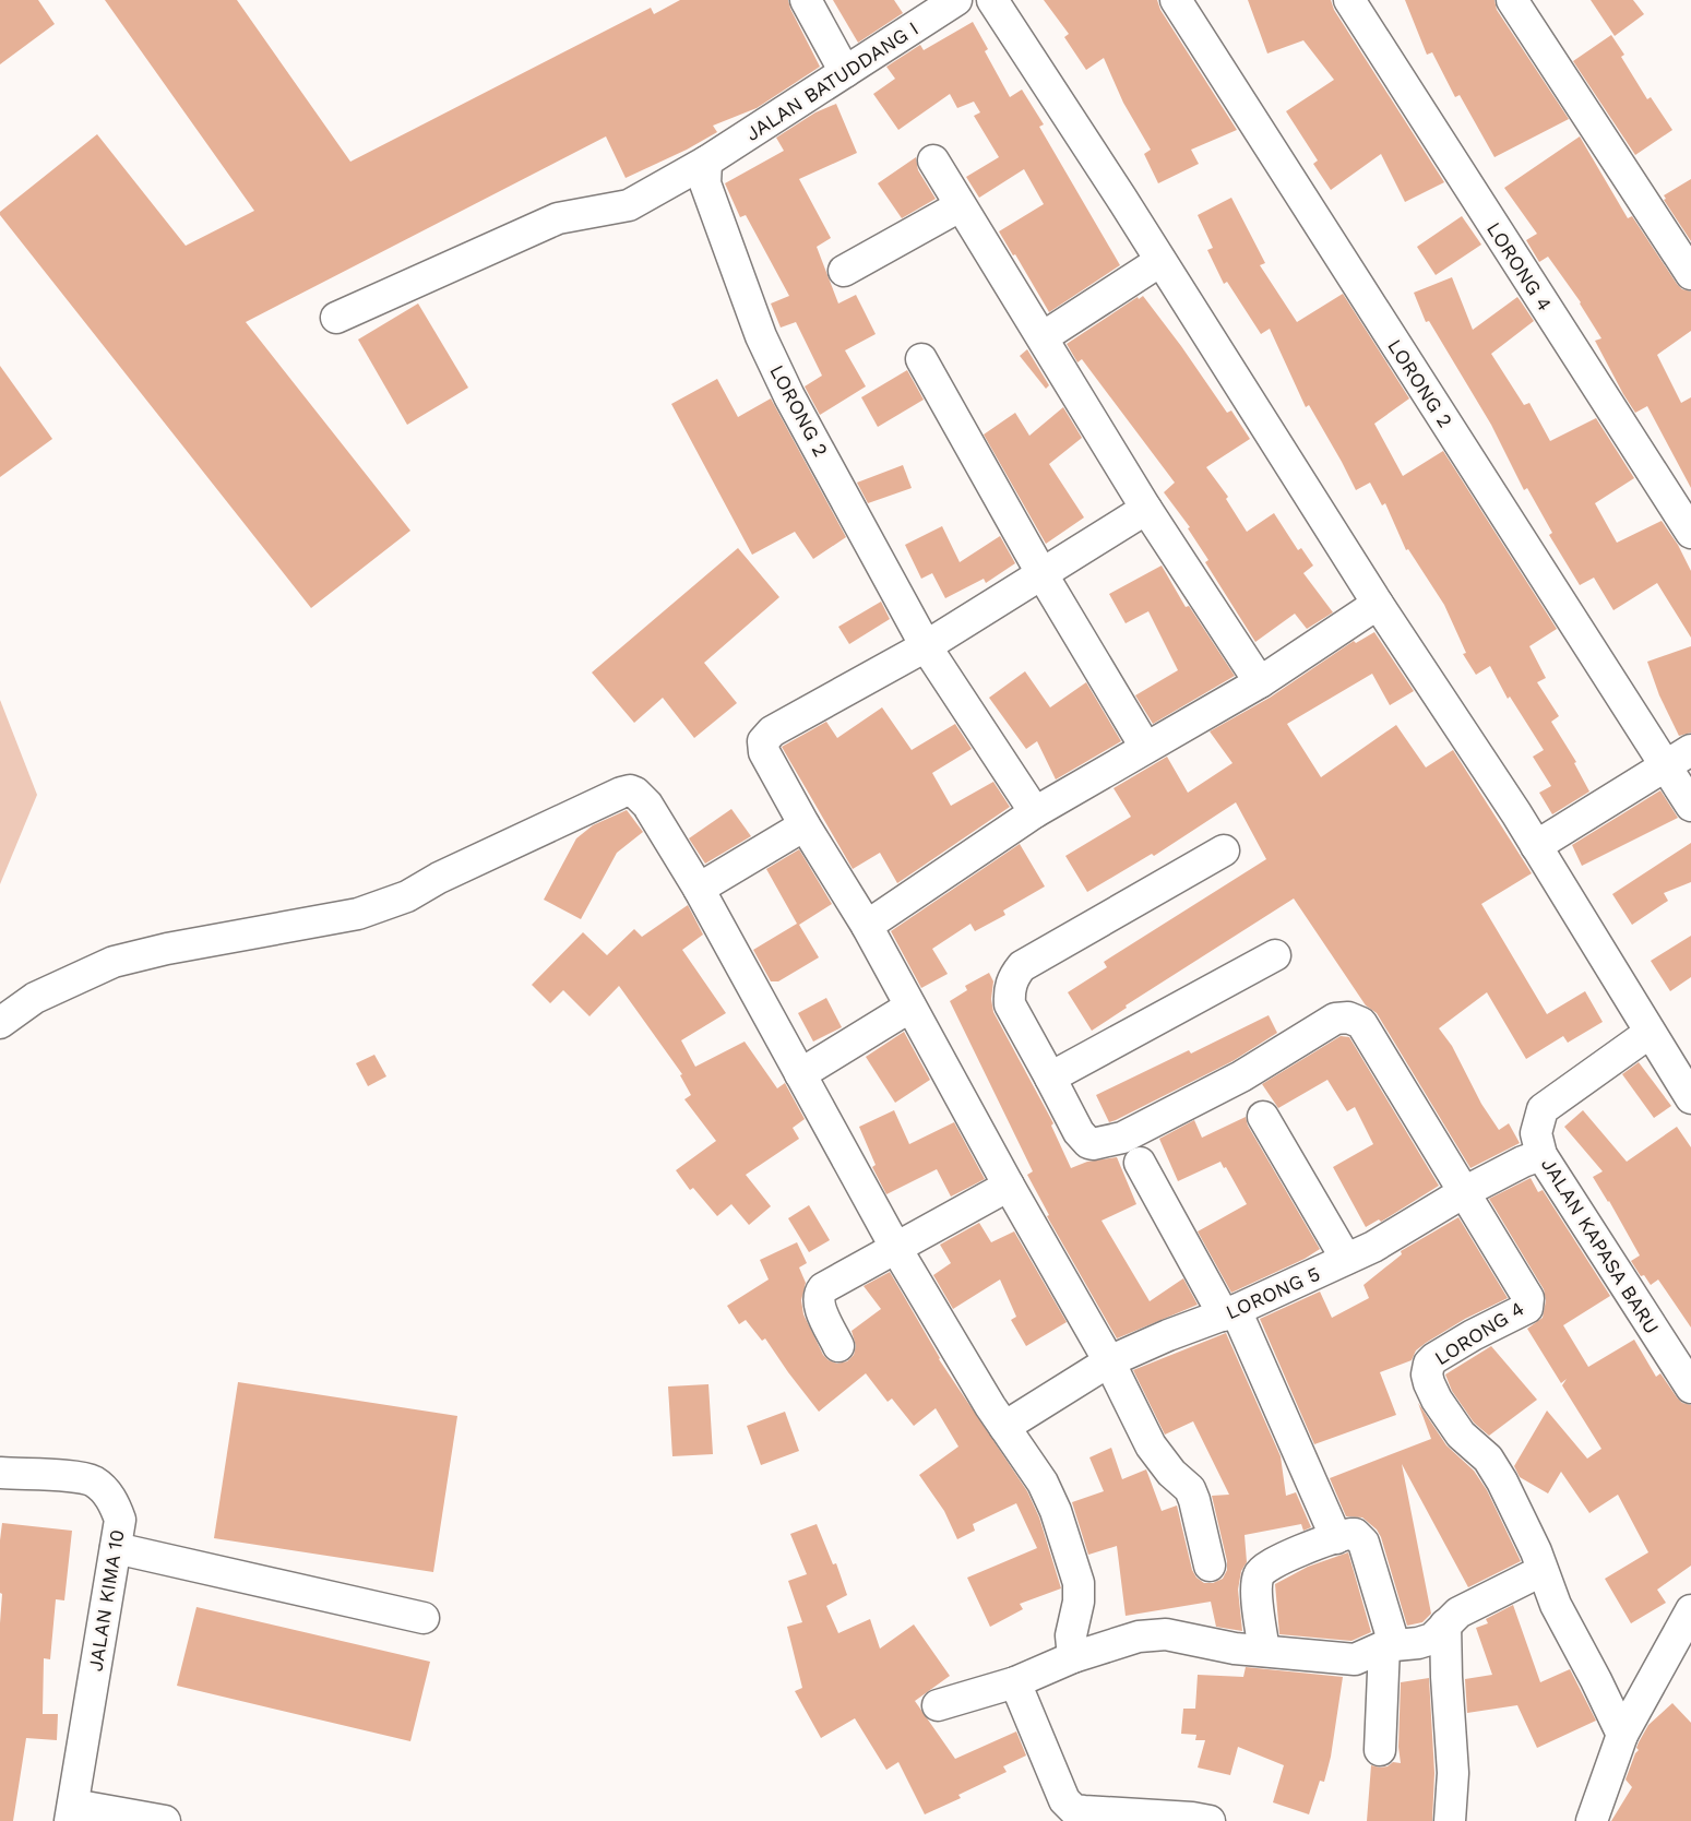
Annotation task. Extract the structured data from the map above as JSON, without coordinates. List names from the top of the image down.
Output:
{
  "streets": {
    "street": [
      "JALAN BATUDDANG I",
      "LORONG 4",
      "LORONG 2",
      "JALAN KAPASA BARU",
      "LORONG 5",
      "JALAN KIMA 10"
    ]
  },
  "crossings": [
    ["JALAN BATUDDANG I", "LORONG 2"],
    ["LORONG 4", "LORONG 5"],
    ["JALAN KAPASA BARU", "LORONG 5"]
  ]
}
